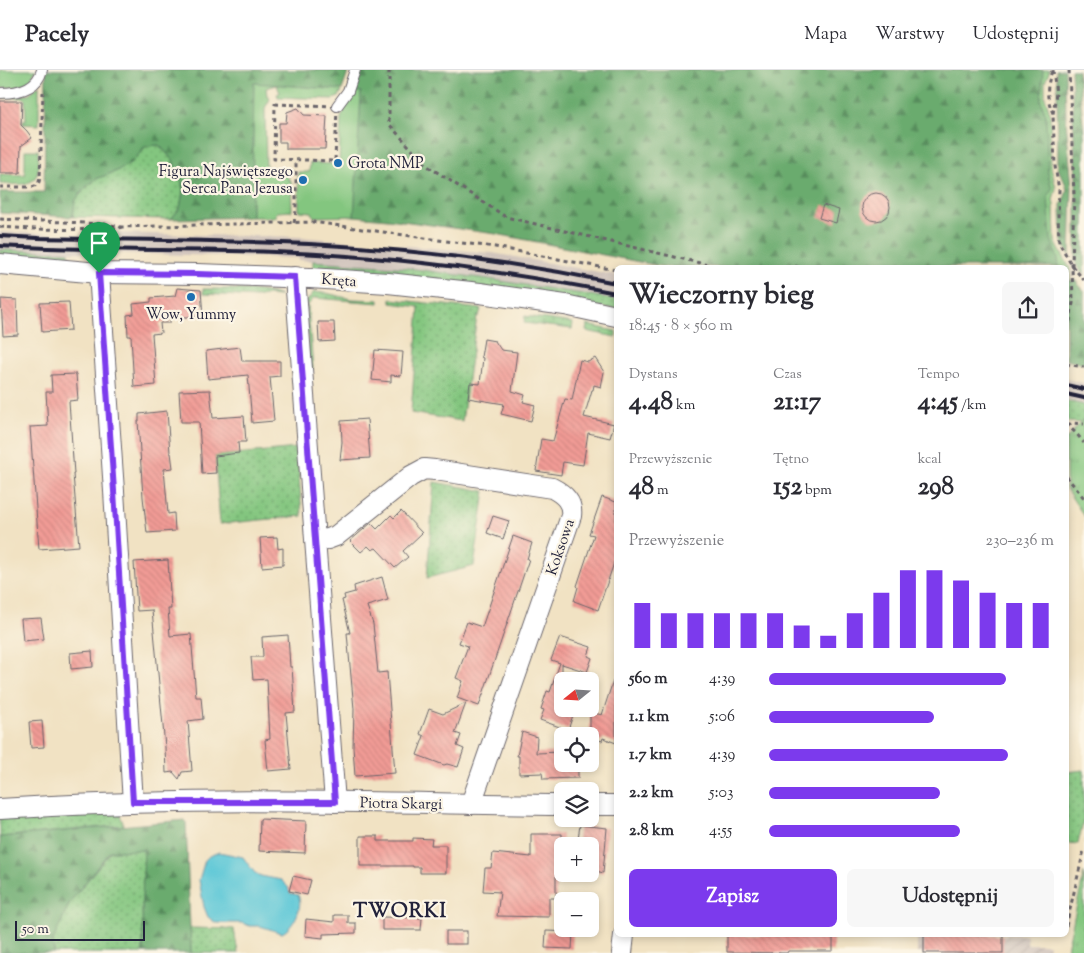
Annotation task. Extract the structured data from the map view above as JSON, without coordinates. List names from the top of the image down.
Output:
{
  "streets": {
    "street": ["Kręta", "Koksowa", "Piotra Skargi"]
  },
  "crossings": [
    ["Koksowa", "Piotra Skargi"]
  ],
  "districts": ["TWORKI"],
  "places": ["Grota NMP", "Figura Najświętszego Serca Pana Jezusa", "Wow, Yummy"],
  "scale_bar": "50 m",
  "north": "left",
  "page": {
    "header": "Pacely",
    "nav": ["Mapa", "Warstwy", "Udostępnij"],
    "heading": ["Wieczorny bieg", "18:45 · 8 × 560 m"],
    "stats": [
      ["Dystans", "4.48 km"],
      ["Czas", "21:17"],
      ["Tempo", "4:45 /km"],
      ["Przewyższenie", "48 m"],
      ["Tętno", "152 bpm"],
      ["kcal", "298"]
    ],
    "chart": ["Przewyższenie", "230–236 m"],
    "list": [
      {
        "name": "560 m",
        "note": "4:39"
      },
      {
        "name": "1.1 km",
        "note": "5:06"
      },
      {
        "name": "1.7 km",
        "note": "4:39"
      },
      {
        "name": "2.2 km",
        "note": "5:03"
      },
      {
        "name": "2.8 km",
        "note": "4:55"
      }
    ],
    "map_buttons": ["+", "−"],
    "buttons": ["Zapisz", "Udostępnij"],
    "scale": "50 m"
  }
}
